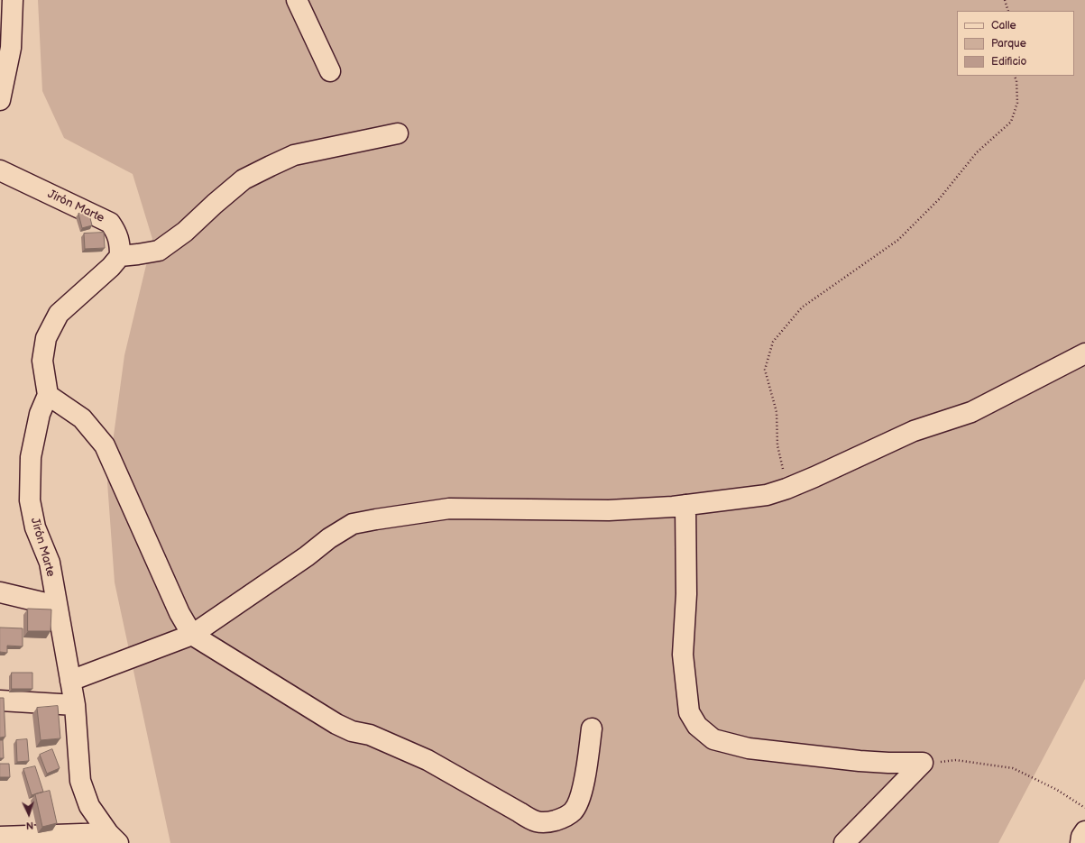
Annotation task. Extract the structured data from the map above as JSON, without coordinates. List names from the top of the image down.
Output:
{
  "streets": {
    "street": ["Jirón Marte"]
  },
  "legend": ["Calle", "Parque", "Edificio"],
  "north": "bottom"
}
